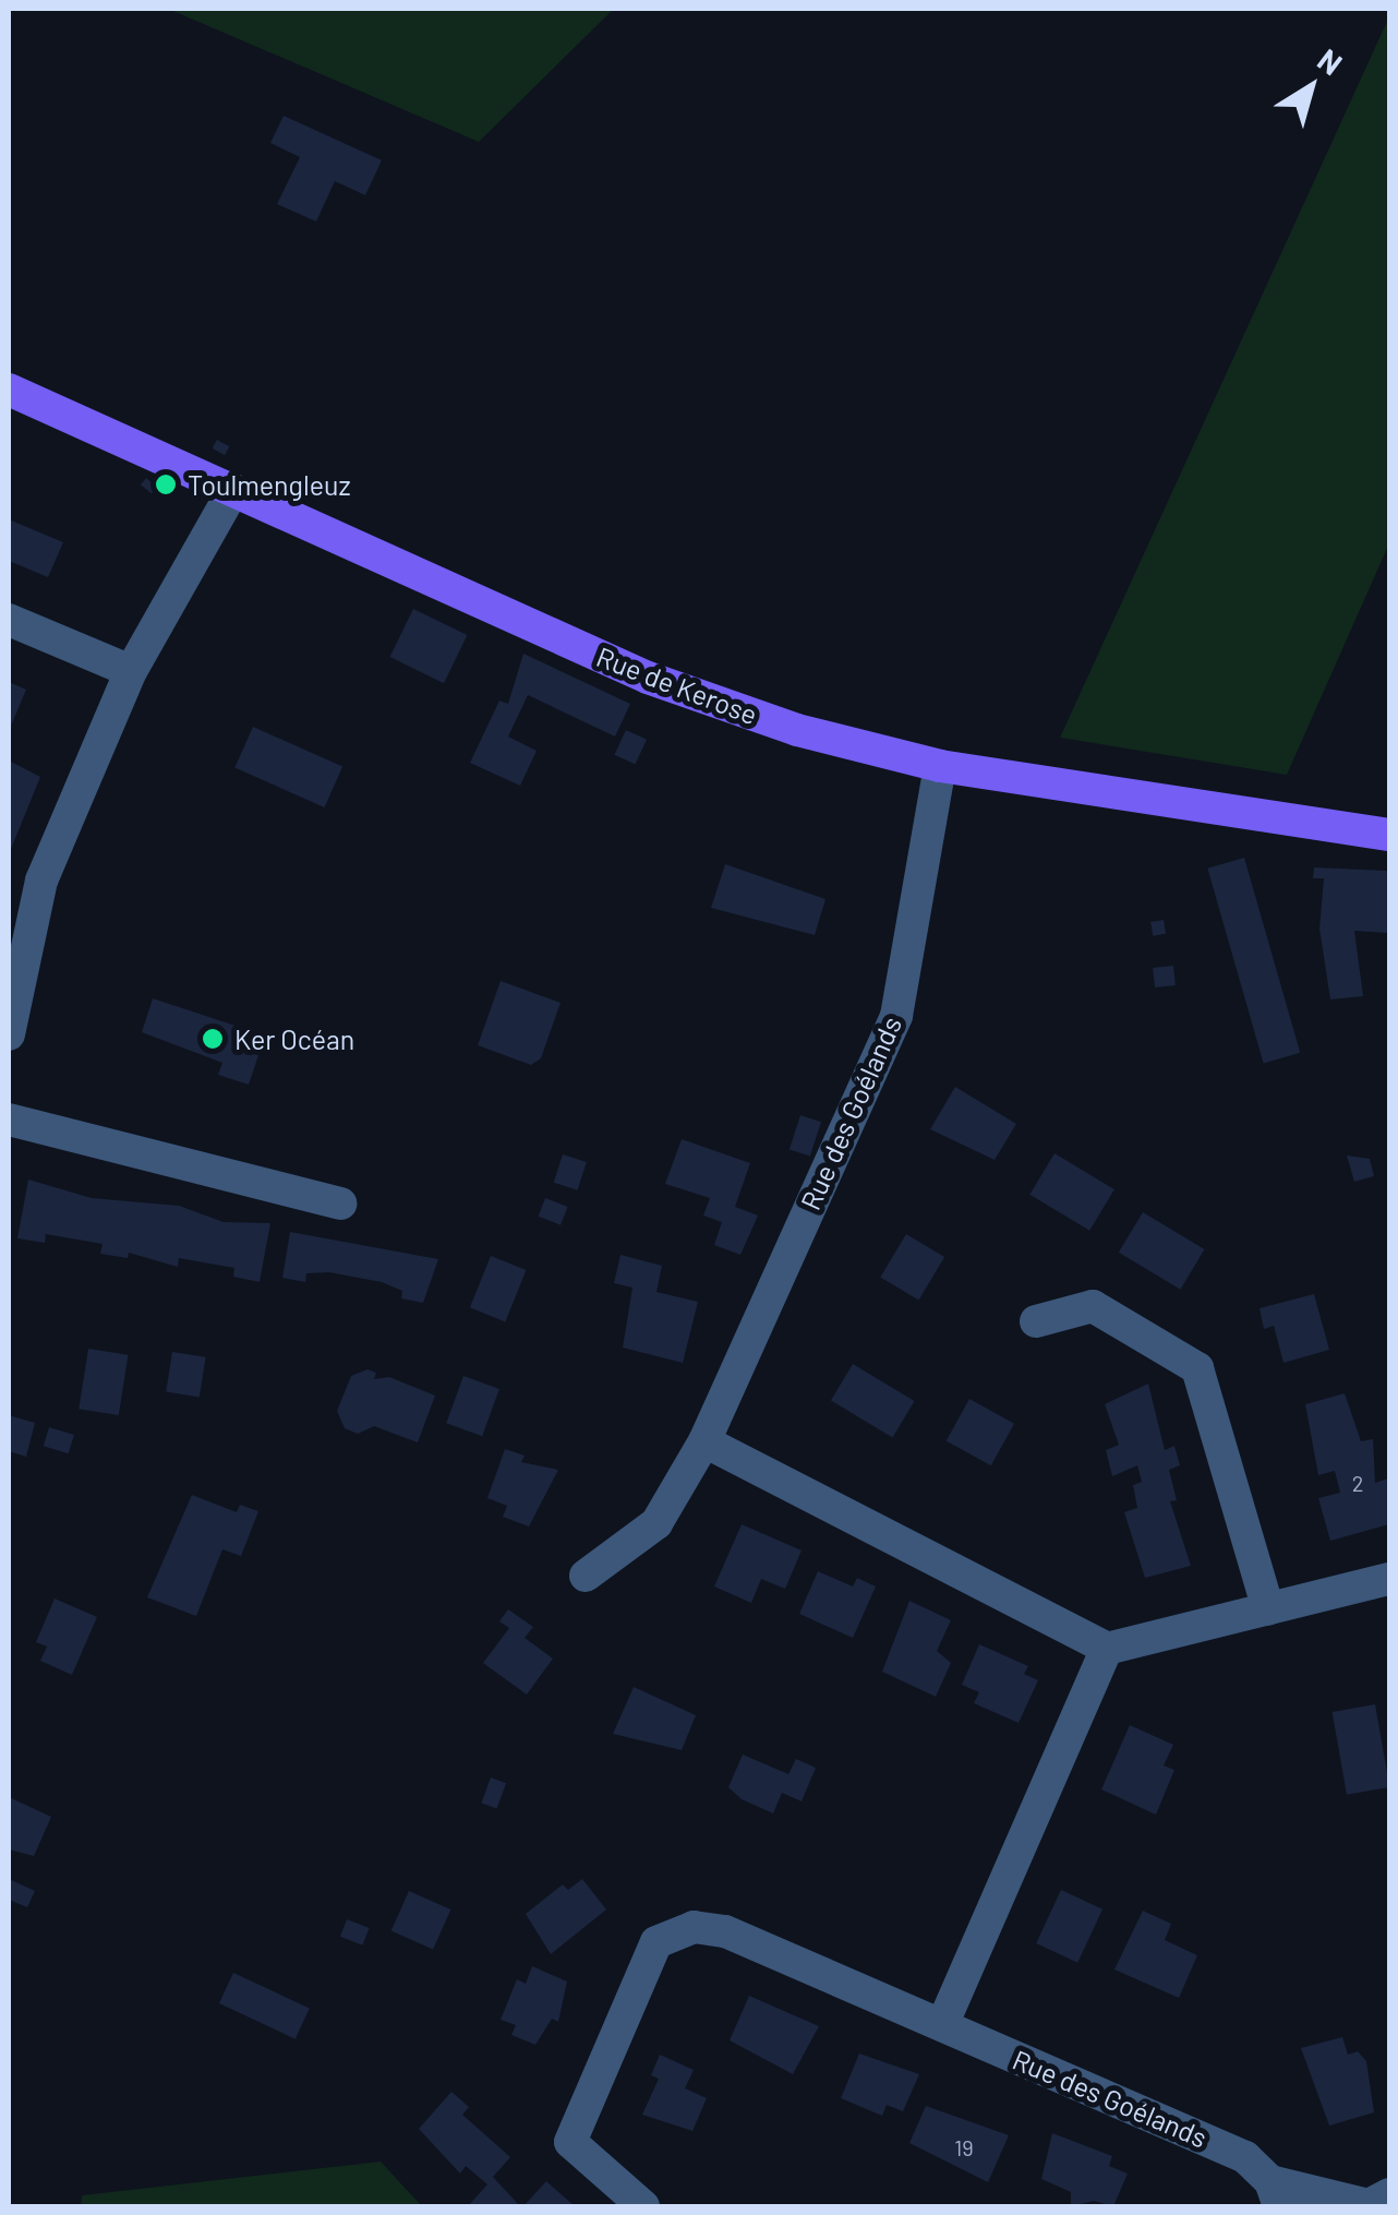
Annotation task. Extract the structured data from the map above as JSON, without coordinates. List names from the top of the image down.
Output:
{
  "streets": {
    "main road": ["Rue de Kerose"],
    "street": ["Rue des Goélands"]
  },
  "crossings": [
    ["Rue de Kerose", "Rue des Goélands"]
  ],
  "places": ["Toulmengleuz", "Ker Océan"],
  "house_numbers": ["2", "19"],
  "north": "top right"
}
